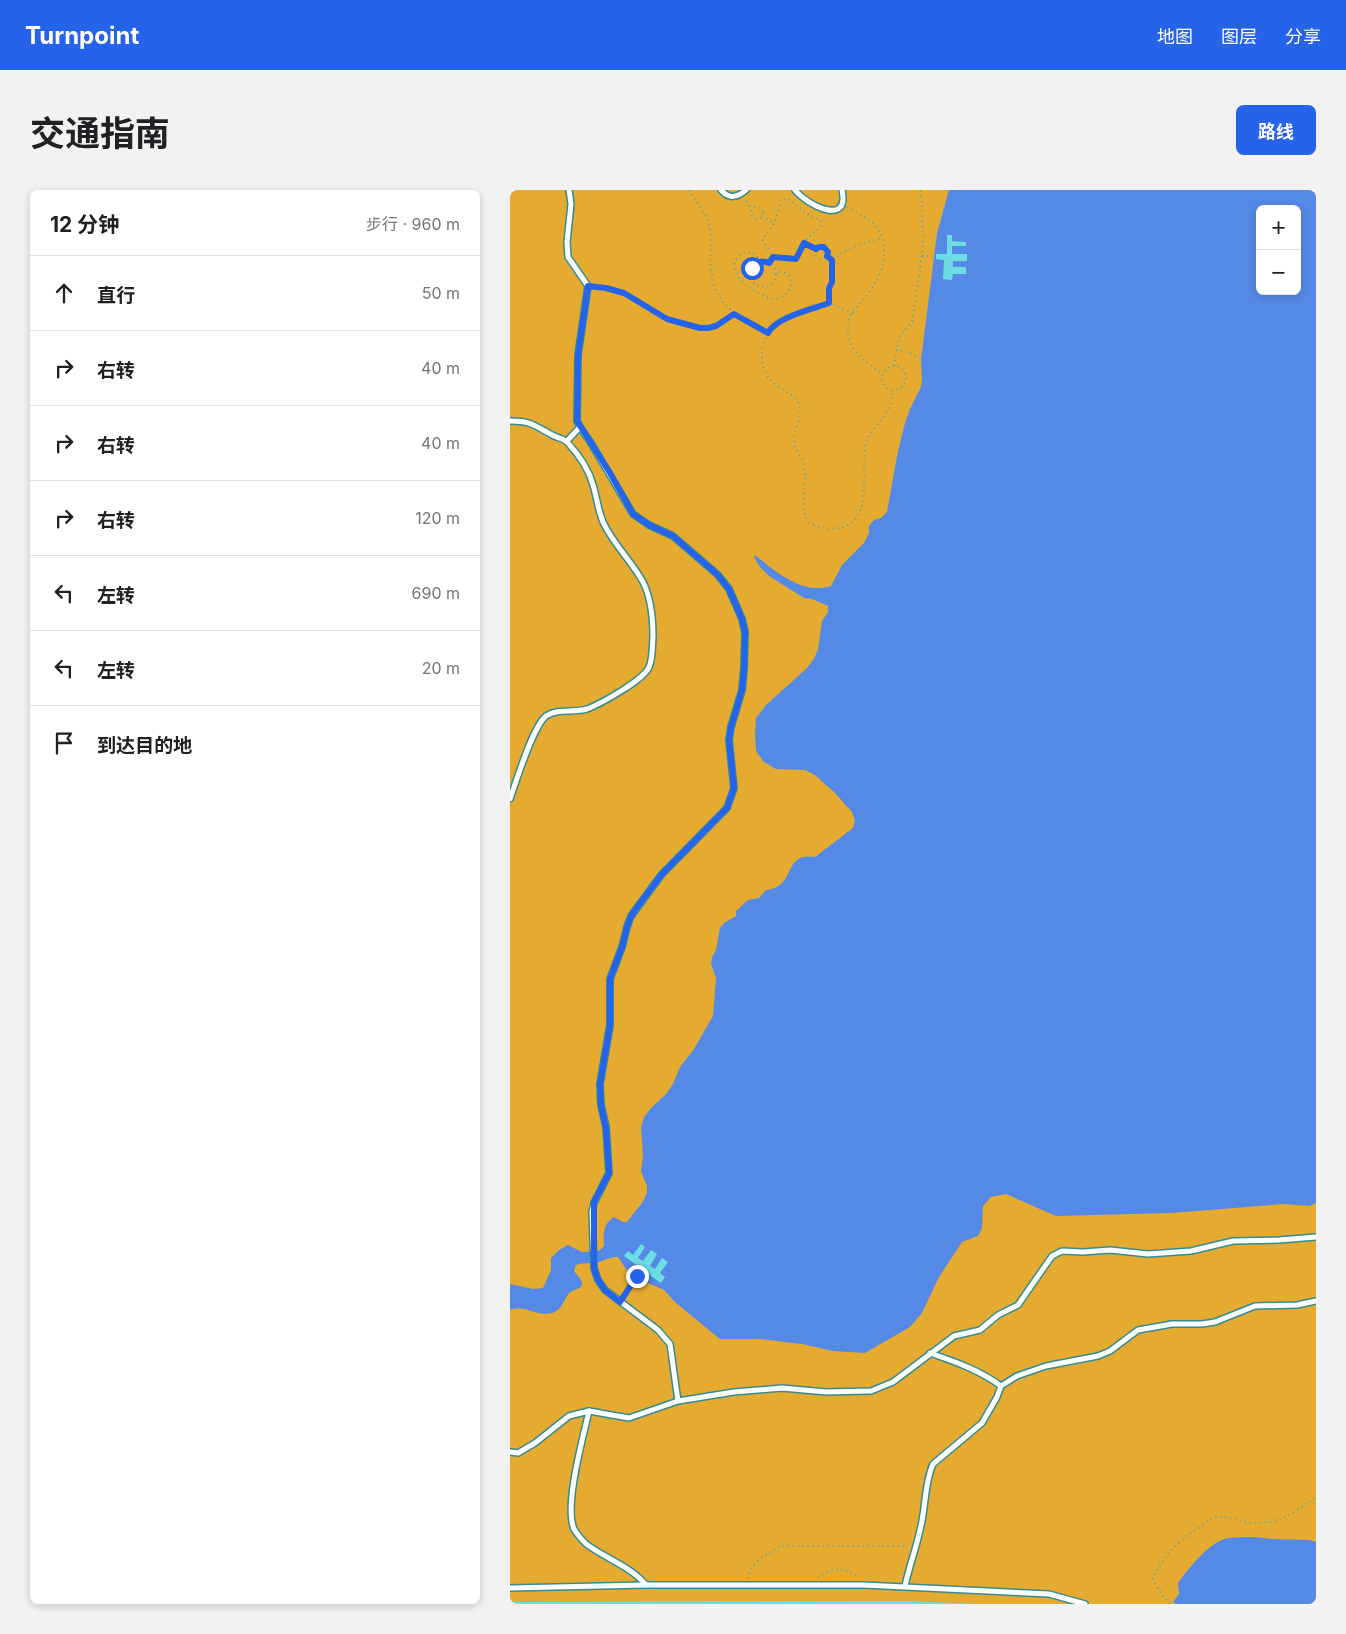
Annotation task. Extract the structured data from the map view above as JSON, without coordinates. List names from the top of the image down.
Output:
{
  "page": {
    "header": "Turnpoint",
    "nav": ["地图", "图层", "分享"],
    "title": "交通指南",
    "buttons": "路线",
    "heading": ["12 分钟", "步行 · 960 m"],
    "map_buttons": ["+", "−"],
    "list": [
      ["直行", "50 m"],
      ["右转", "40 m"],
      ["右转", "40 m"],
      ["右转", "120 m"],
      ["左转", "690 m"],
      ["左转", "20 m"],
      "到达目的地"
    ]
  }
}
